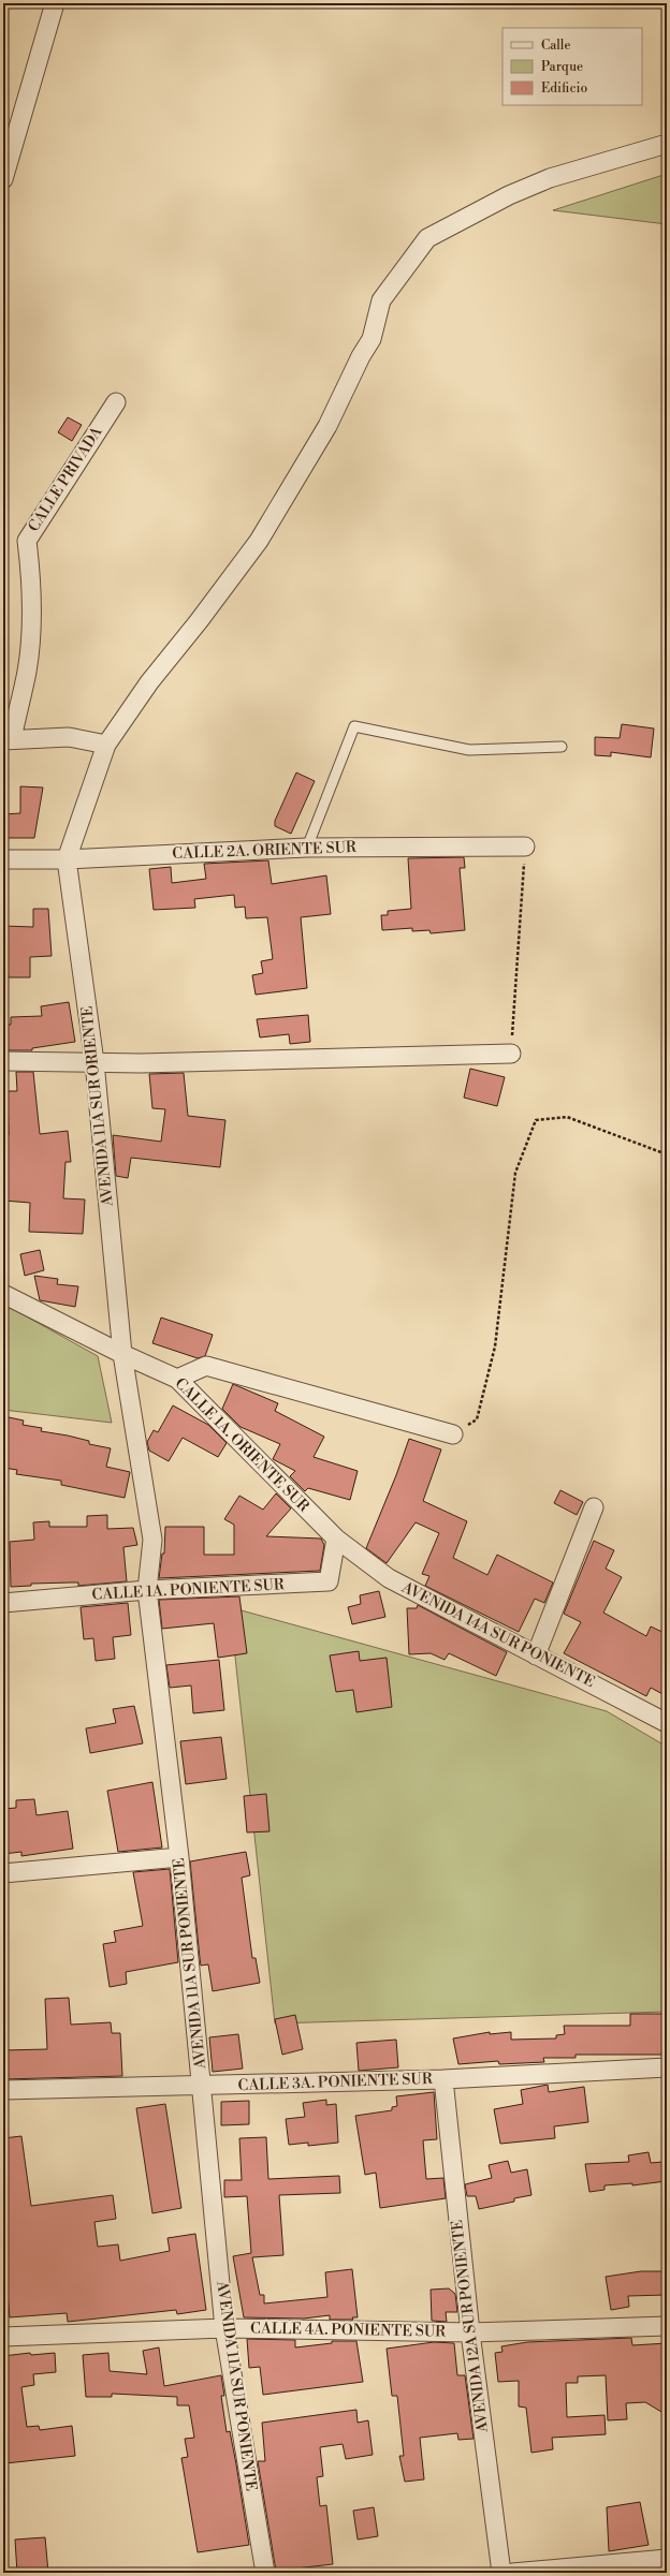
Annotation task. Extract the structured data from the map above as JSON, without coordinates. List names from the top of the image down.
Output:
{
  "streets": {
    "street": [
      "CALLE PRIVADA",
      "CALLE 2A. ORIENTE SUR",
      "AVENIDA 11A SUR ORIENTE",
      "CALLE 1A. ORIENTE SUR",
      "CALLE 1A. PONIENTE SUR",
      "AVENIDA 14A SUR PONIENTE",
      "AVENIDA 11A SUR PONIENTE",
      "CALLE 3A. PONIENTE SUR",
      "AVENIDA 12A SUR PONIENTE",
      "CALLE 4A. PONIENTE SUR"
    ]
  },
  "crossings": [
    ["CALLE 2A. ORIENTE SUR", "AVENIDA 11A SUR ORIENTE"],
    ["AVENIDA 11A SUR ORIENTE", "CALLE 1A. ORIENTE SUR"],
    ["AVENIDA 11A SUR ORIENTE", "AVENIDA 11A SUR PONIENTE"],
    ["CALLE 1A. ORIENTE SUR", "CALLE 1A. PONIENTE SUR"],
    ["CALLE 1A. ORIENTE SUR", "AVENIDA 14A SUR PONIENTE"],
    ["CALLE 1A. ORIENTE SUR", "AVENIDA 11A SUR PONIENTE"],
    ["CALLE 1A. PONIENTE SUR", "AVENIDA 14A SUR PONIENTE"],
    ["CALLE 1A. PONIENTE SUR", "AVENIDA 11A SUR PONIENTE"],
    ["AVENIDA 11A SUR PONIENTE", "CALLE 3A. PONIENTE SUR"],
    ["AVENIDA 11A SUR PONIENTE", "CALLE 4A. PONIENTE SUR"],
    ["CALLE 3A. PONIENTE SUR", "AVENIDA 12A SUR PONIENTE"],
    ["AVENIDA 12A SUR PONIENTE", "CALLE 4A. PONIENTE SUR"]
  ],
  "legend": ["Calle", "Parque", "Edificio"]
}
